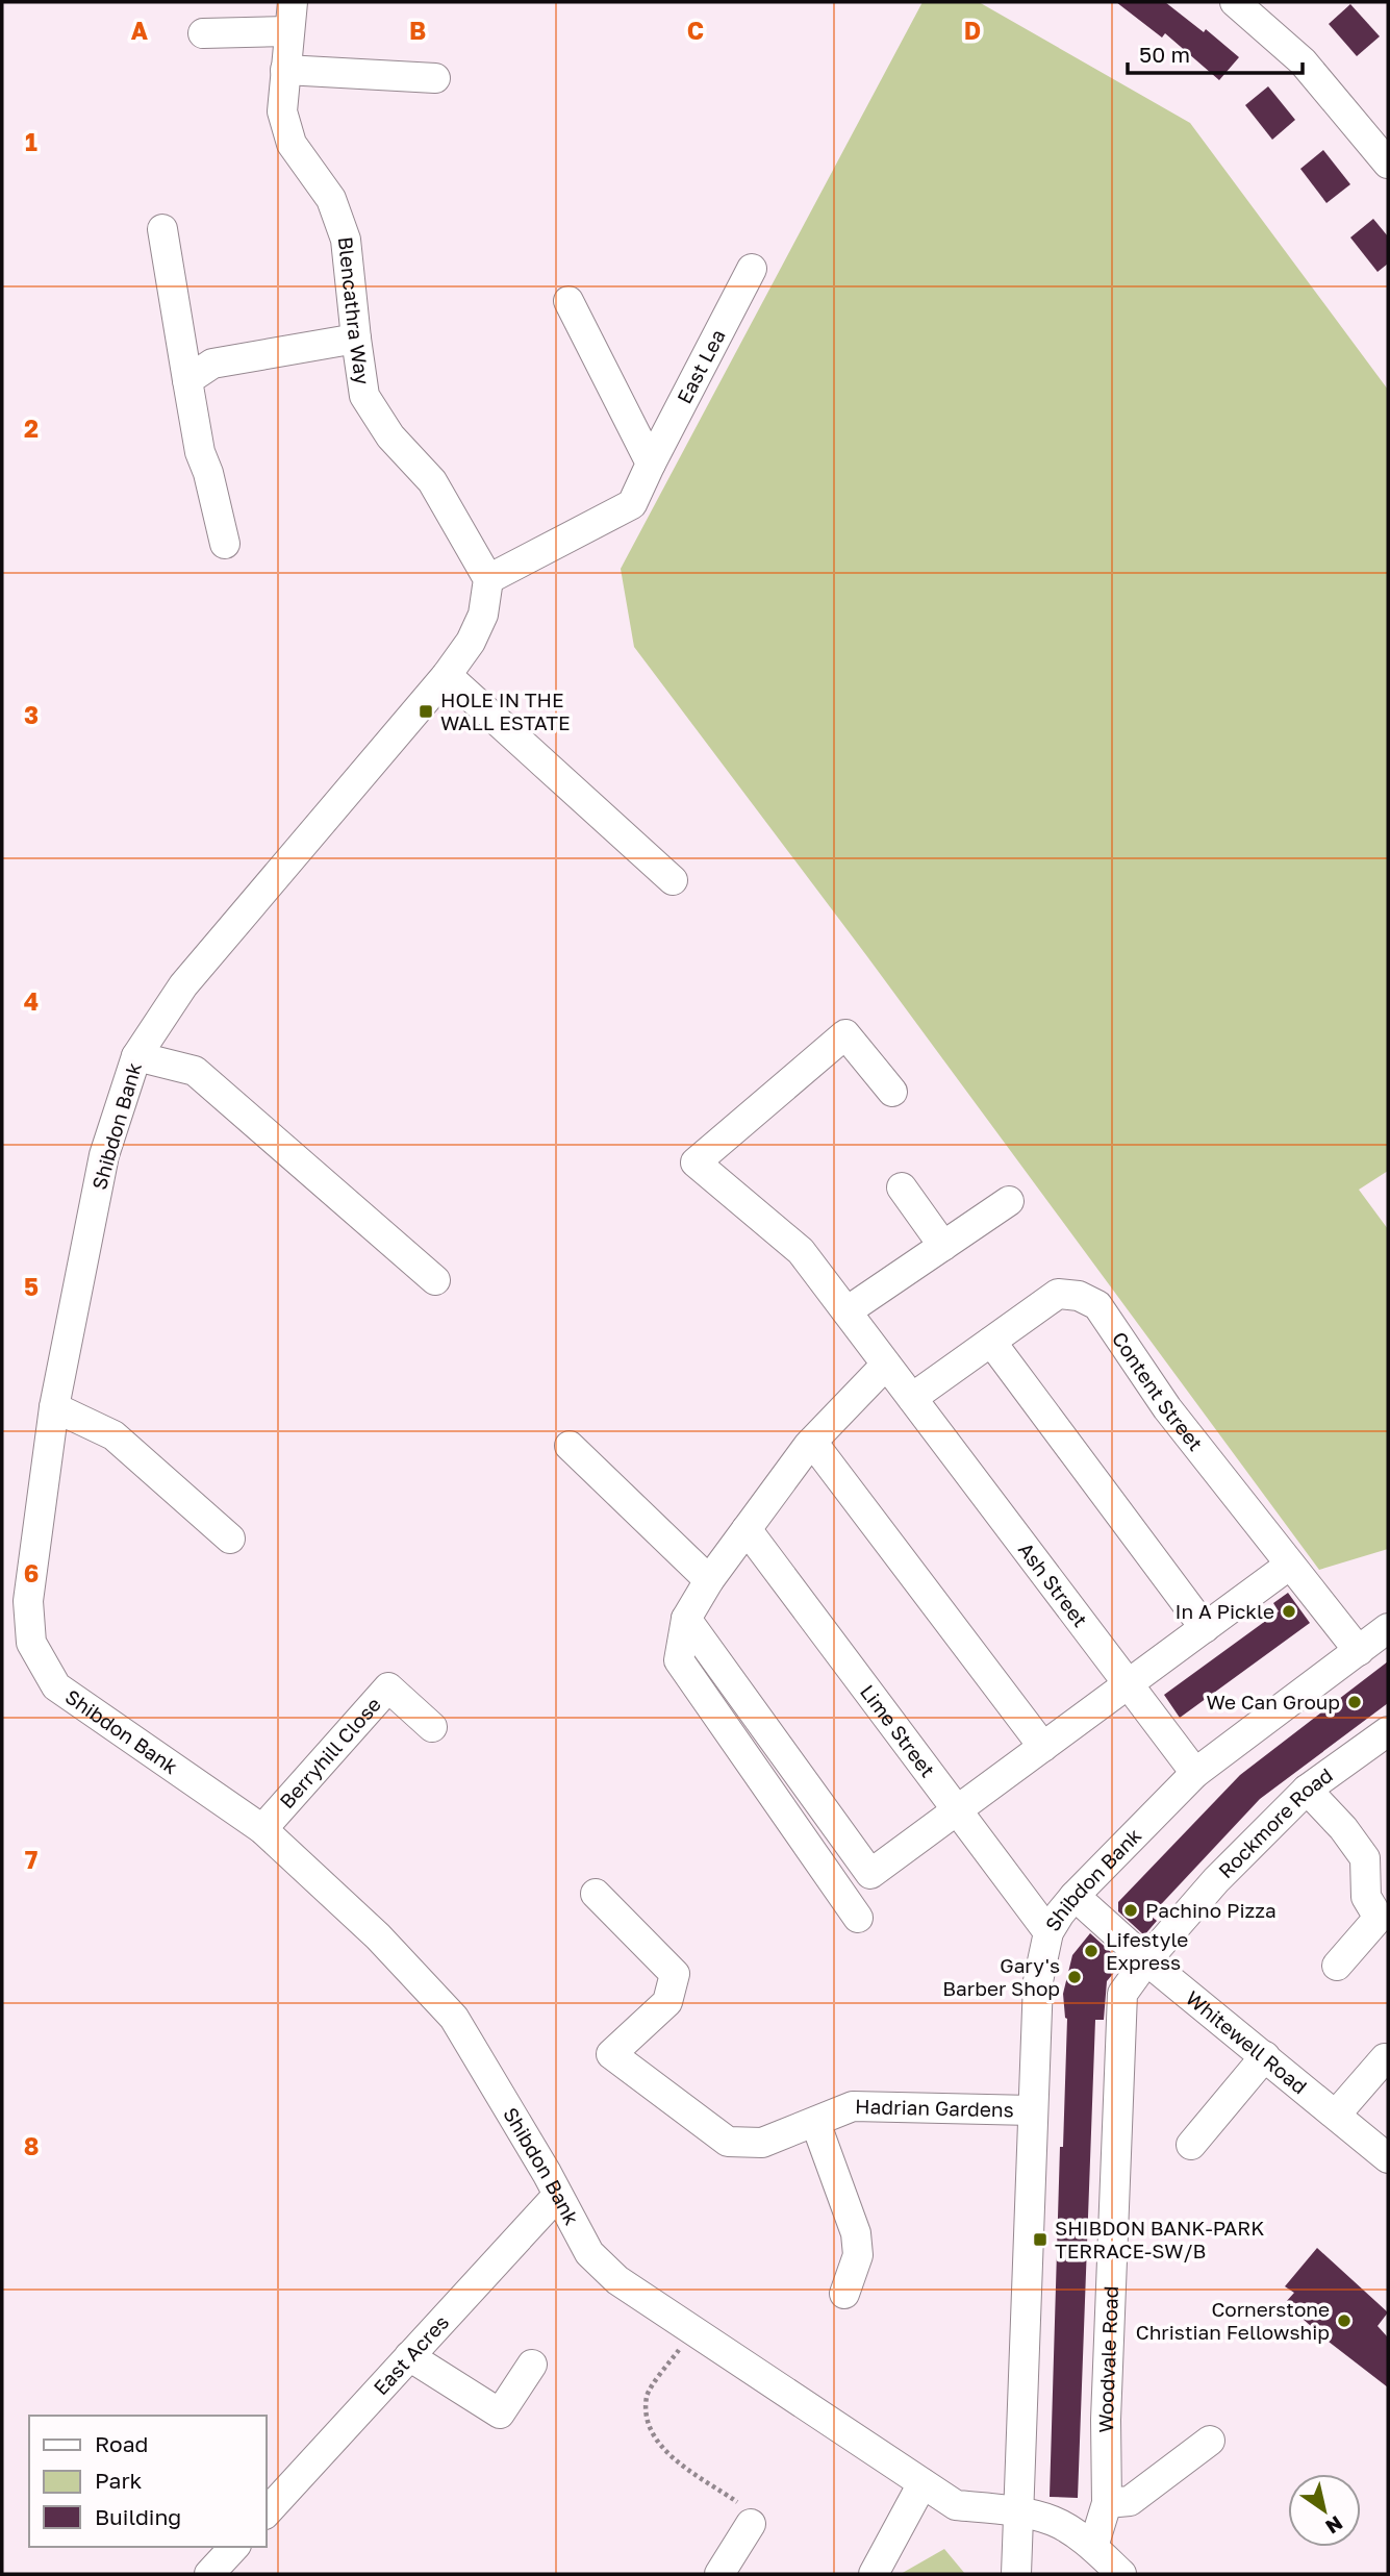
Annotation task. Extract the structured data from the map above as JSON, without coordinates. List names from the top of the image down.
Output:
{
  "streets": {
    "street": [
      "Blencathra Way",
      "East Lea",
      "Shibdon Bank",
      "Content Street",
      "Ash Street",
      "Lime Street",
      "Berryhill Close",
      "Rockmore Road",
      "Whitewell Road",
      "Hadrian Gardens",
      "East Acres",
      "Woodvale Road"
    ]
  },
  "crossings": [
    ["Blencathra Way", "East Lea"],
    ["Shibdon Bank", "Content Street"],
    ["Shibdon Bank", "Ash Street"],
    ["Shibdon Bank", "Lime Street"],
    ["Shibdon Bank", "Berryhill Close"],
    ["Shibdon Bank", "Whitewell Road"],
    ["Shibdon Bank", "Hadrian Gardens"],
    ["Shibdon Bank", "East Acres"],
    ["Content Street", "Ash Street"],
    ["Rockmore Road", "Whitewell Road"],
    ["Rockmore Road", "Woodvale Road"],
    ["Whitewell Road", "Woodvale Road"]
  ],
  "places": {
    "transit": ["HOLE IN THE WALL ESTATE", "SHIBDON BANK-PARK TERRACE-SW/B"],
    "other": [
      "In A Pickle",
      "We Can Group",
      "Pachino Pizza",
      "Lifestyle Express",
      "Gary's Barber Shop",
      "Cornerstone Christian Fellowship"
    ]
  },
  "legend": ["Road", "Park", "Building"],
  "scale_bar": "50 m",
  "north": "bottom right",
  "grid": {
    "columns": [
      "A",
      "B",
      "C",
      "D"
    ],
    "rows": [
      "1",
      "2",
      "3",
      "4",
      "5",
      "6",
      "7",
      "8"
    ]
  }
}
